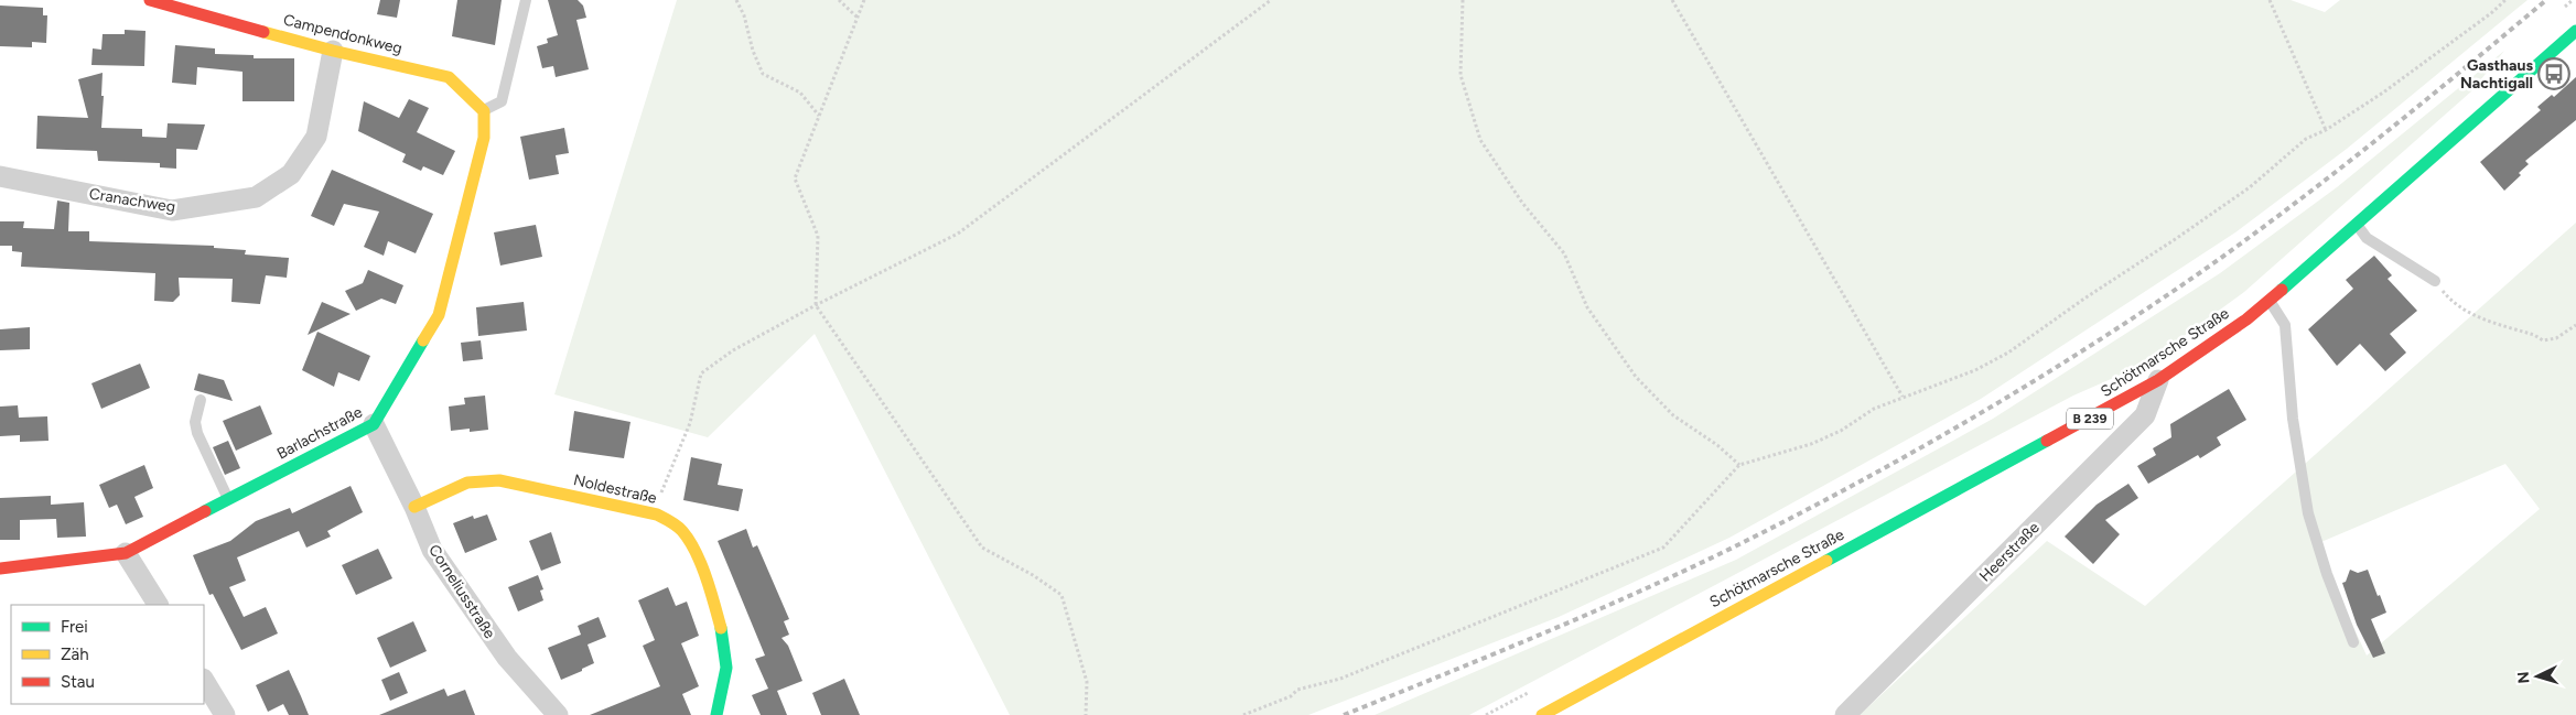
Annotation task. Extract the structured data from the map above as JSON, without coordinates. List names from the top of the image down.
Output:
{
  "streets": {
    "street": [
      "Campendonkweg",
      "Cranachweg",
      "Schötmarsche Straße",
      "B 239",
      "Barlachstraße",
      "Noldestraße",
      "Heerstraße",
      "Corneliusstraße"
    ]
  },
  "crossings": [
    ["Campendonkweg", "Cranachweg"],
    ["Campendonkweg", "Barlachstraße"],
    ["Schötmarsche Straße", "Heerstraße"],
    ["Barlachstraße", "Corneliusstraße"],
    ["Noldestraße", "Corneliusstraße"]
  ],
  "places": {
    "bus stop": ["Gasthaus Nachtigall"]
  },
  "legend": ["Frei", "Zäh", "Stau"],
  "north": "left"
}
